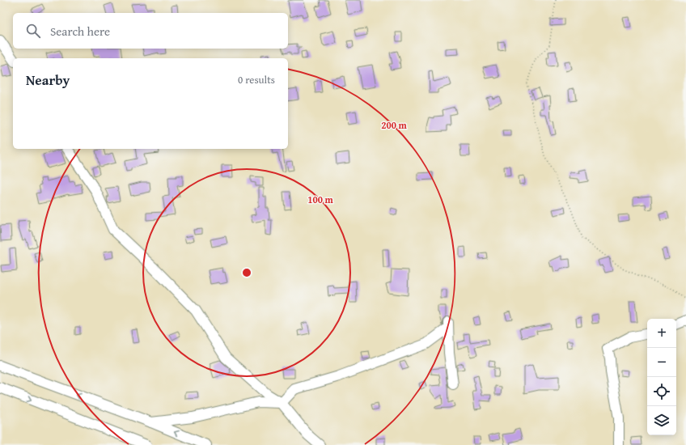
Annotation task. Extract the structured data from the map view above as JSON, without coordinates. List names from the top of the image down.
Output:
{
  "page": {
    "search": "Search here",
    "heading": ["Nearby", "0 results"],
    "map_buttons": ["+", "−"]
  },
  "rings": ["200 m", "100 m"]
}
